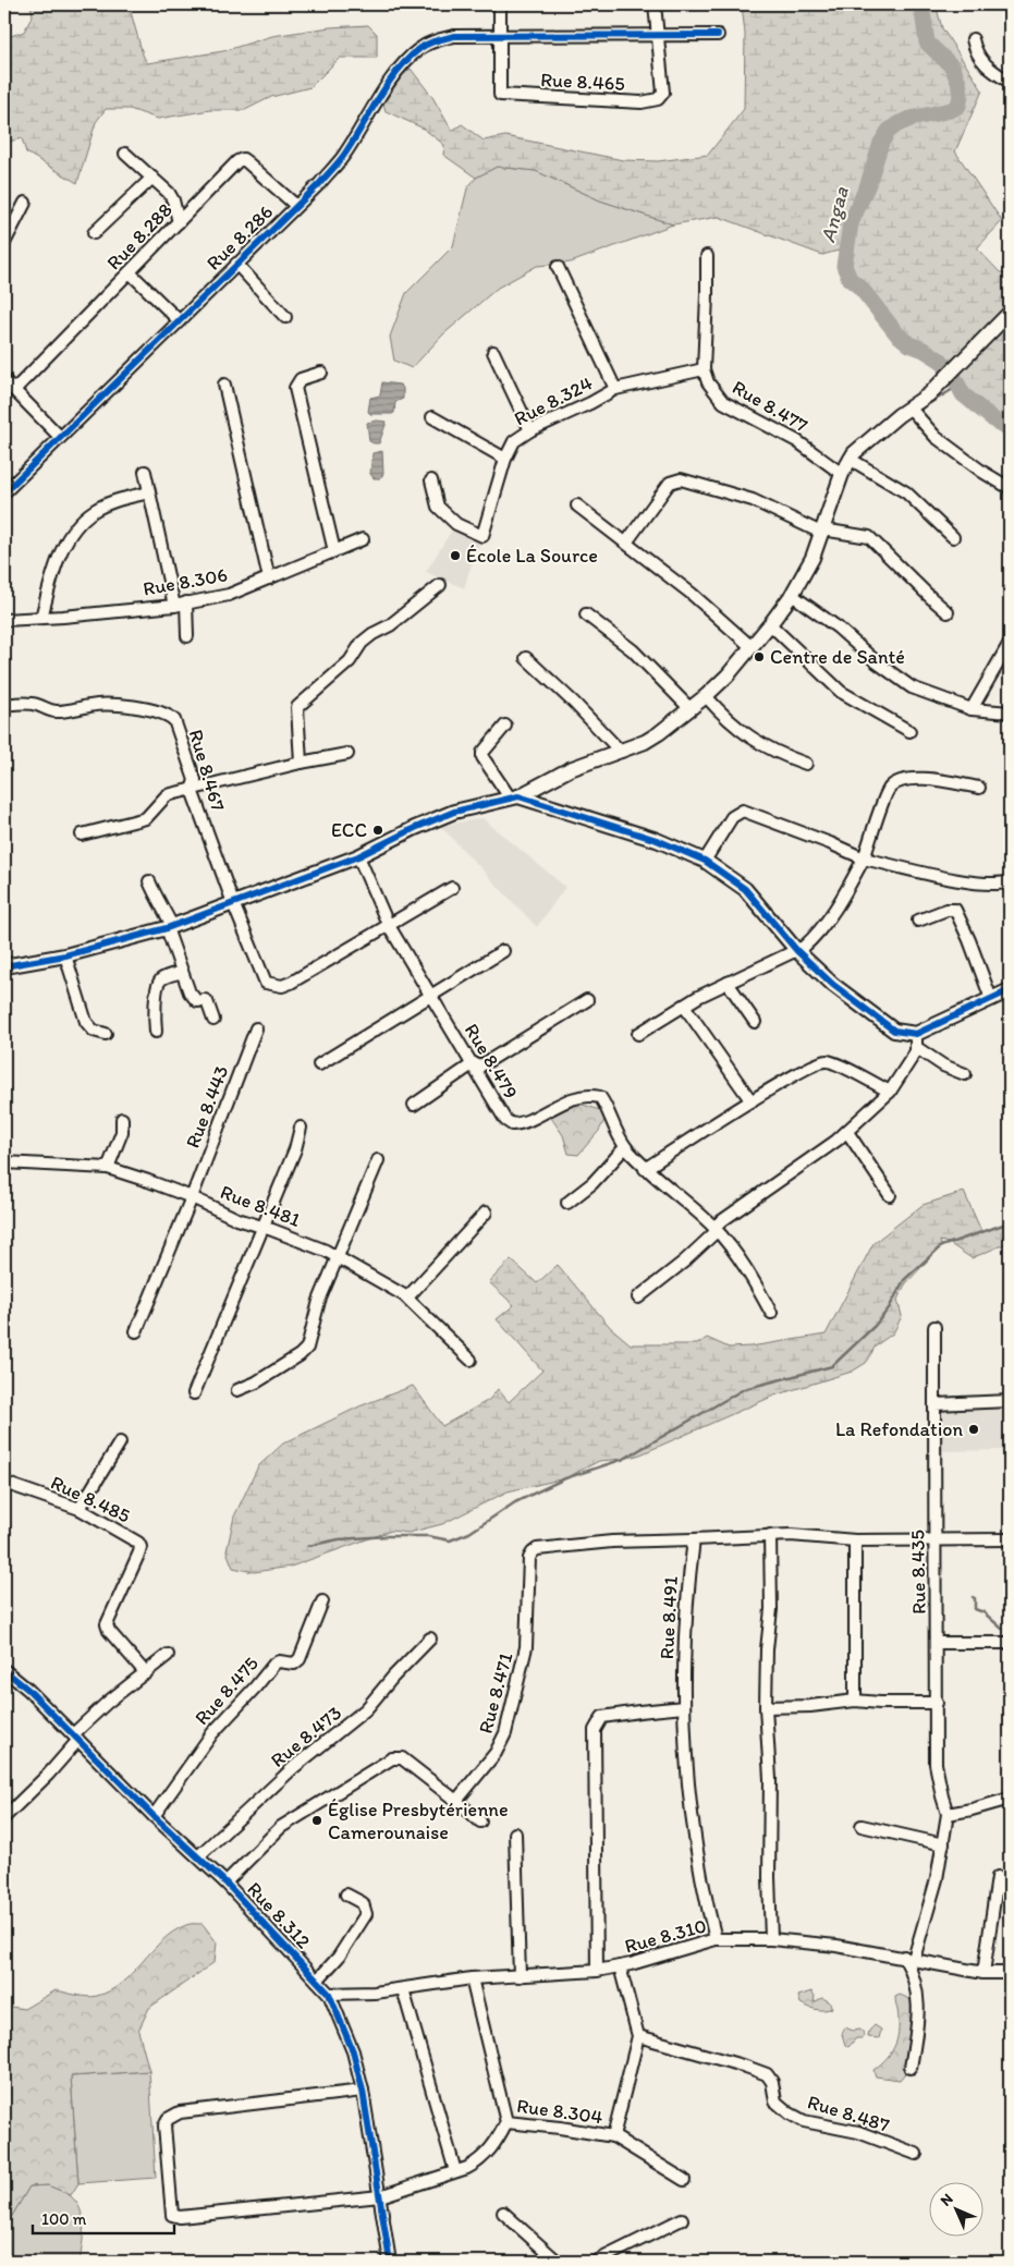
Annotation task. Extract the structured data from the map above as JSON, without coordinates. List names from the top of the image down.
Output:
{
  "streets": {
    "street": [
      "Rue 8.465",
      "Rue 8.288",
      "Rue 8.286",
      "Rue 8.324",
      "Rue 8.477",
      "Rue 8.306",
      "Rue 8.467",
      "Rue 8.479",
      "Rue 8.443",
      "Rue 8.481",
      "Rue 8.485",
      "Rue 8.435",
      "Rue 8.491",
      "Rue 8.475",
      "Rue 8.471",
      "Rue 8.473",
      "Rue 8.312",
      "Rue 8.310",
      "Rue 8.304",
      "Rue 8.487"
    ]
  },
  "crossings": [
    ["Rue 8.465", "Rue 8.286"],
    ["Rue 8.288", "Rue 8.286"],
    ["Rue 8.324", "Rue 8.477"],
    ["Rue 8.467", "Rue 8.479"],
    ["Rue 8.443", "Rue 8.481"],
    ["Rue 8.435", "Rue 8.310"],
    ["Rue 8.491", "Rue 8.471"],
    ["Rue 8.491", "Rue 8.310"],
    ["Rue 8.475", "Rue 8.312"],
    ["Rue 8.473", "Rue 8.312"],
    ["Rue 8.312", "Rue 8.310"],
    ["Rue 8.310", "Rue 8.304"],
    ["Rue 8.304", "Rue 8.487"]
  ],
  "water": ["Angaa"],
  "places": [
    "École La Source",
    "Centre de Santé",
    "ECC",
    "La Refondation",
    "Église Presbytérienne Camerounaise"
  ],
  "scale_bar": "100 m",
  "north": "top left"
}
